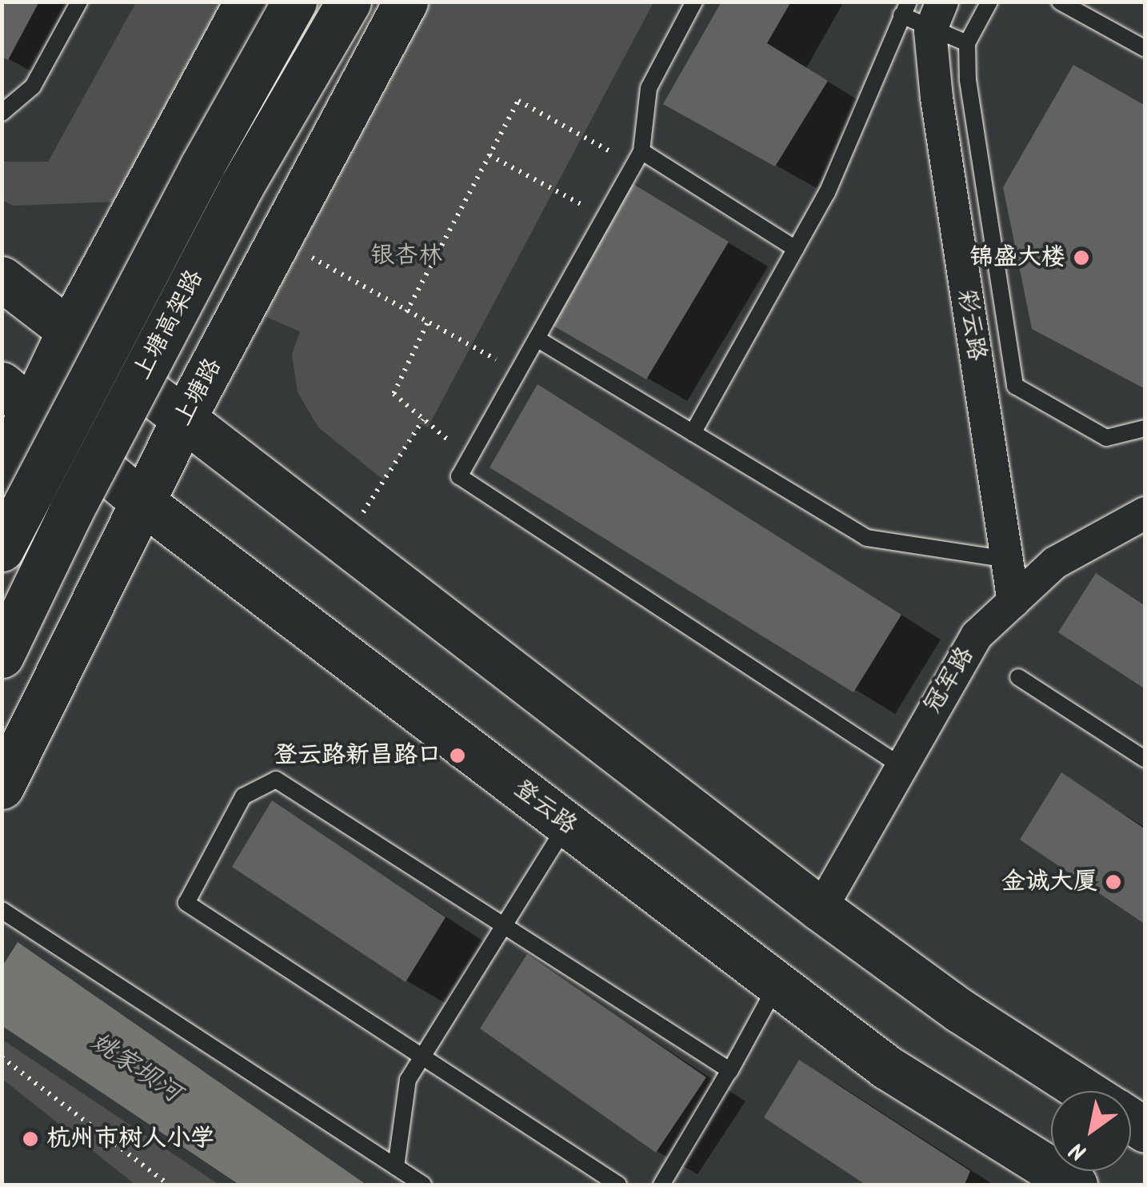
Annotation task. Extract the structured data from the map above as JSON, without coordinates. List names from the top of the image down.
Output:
{
  "streets": {
    "main road": ["上塘高架路", "上塘路", "登云路"],
    "street": ["彩云路", "冠军路"]
  },
  "crossings": [
    ["彩云路", "冠军路"],
    ["上塘路", "登云路"]
  ],
  "water": ["姚家坝河"],
  "parks": ["银杏林"],
  "places": [
    "锦盛大楼",
    "登云路新昌路口",
    "金诚大厦",
    "杭州市树人小学"
  ],
  "north": "bottom left"
}
